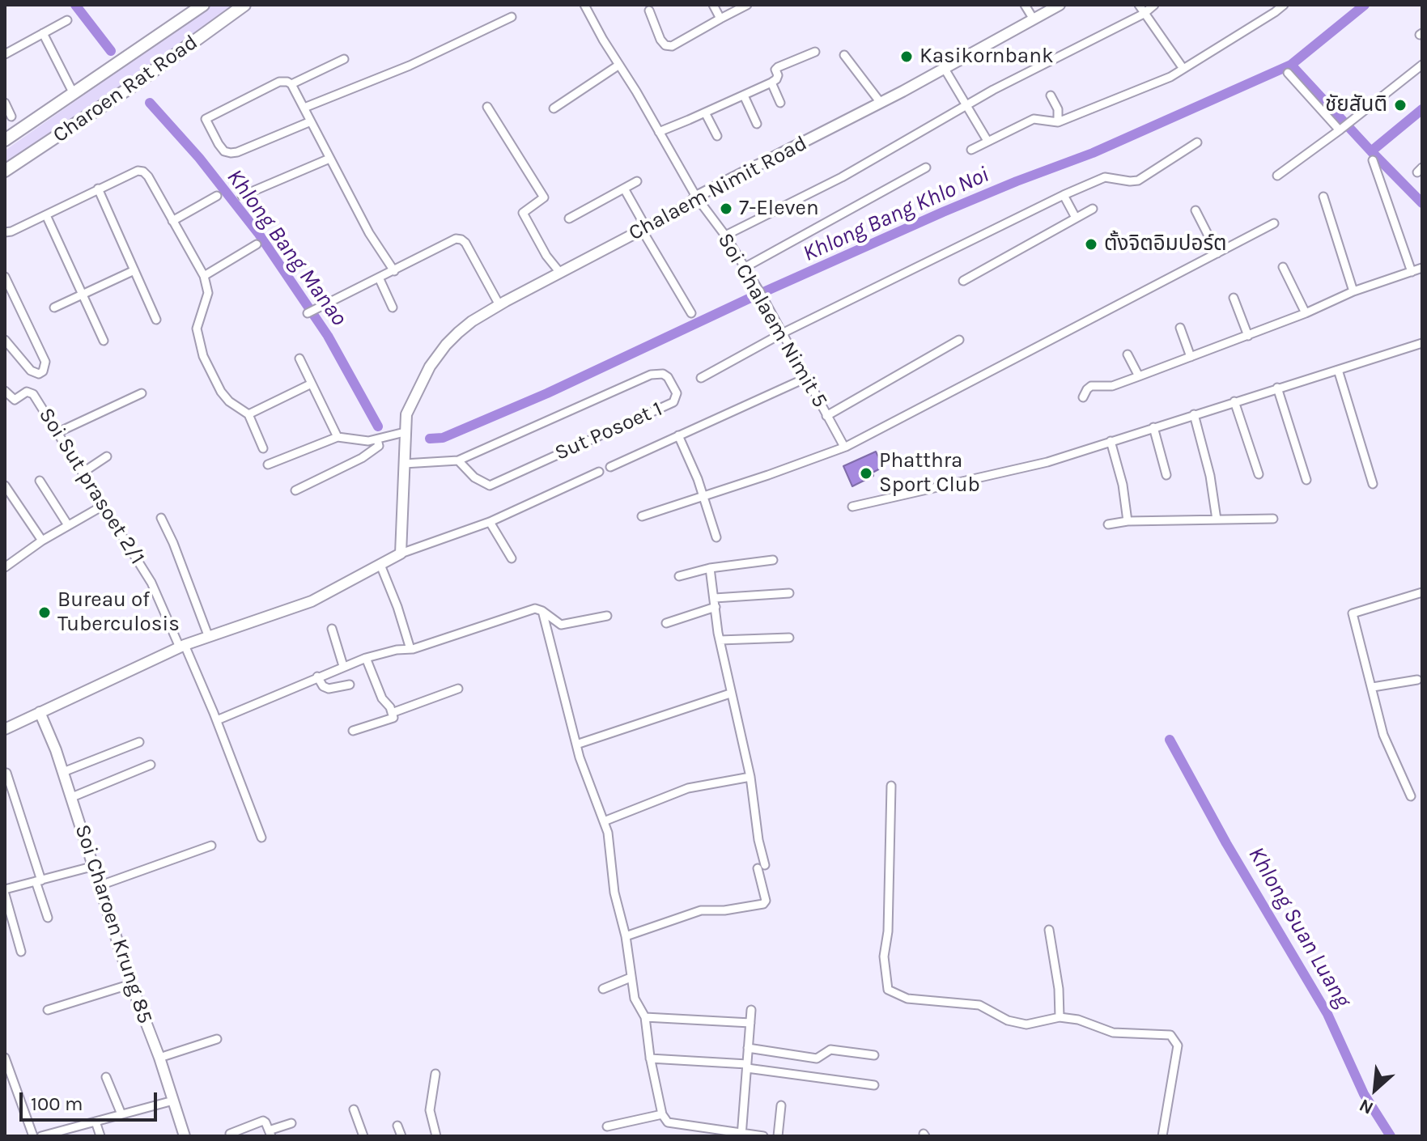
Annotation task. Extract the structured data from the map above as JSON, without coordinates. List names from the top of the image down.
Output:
{
  "streets": {
    "main road": ["Charoen Rat Road"],
    "street": [
      "Chalaem Nimit Road",
      "Soi Chalaem Nimit 5",
      "Sut Posoet 1",
      "Soi Sut prasoet 2/1",
      "Soi Charoen Krung 85"
    ]
  },
  "crossings": [
    ["Chalaem Nimit Road", "Soi Chalaem Nimit 5"]
  ],
  "water": ["Khlong Bang Khlo Noi", "Khlong Bang Manao", "Khlong Suan Luang"],
  "places": [
    "Kasikornbank",
    "ชัยสันติ",
    "7-Eleven",
    "ตั้งจิตอิมปอร์ต",
    "Phatthra Sport Club",
    "Bureau of Tuberculosis"
  ],
  "scale_bar": "100 m",
  "north": "bottom left"
}
